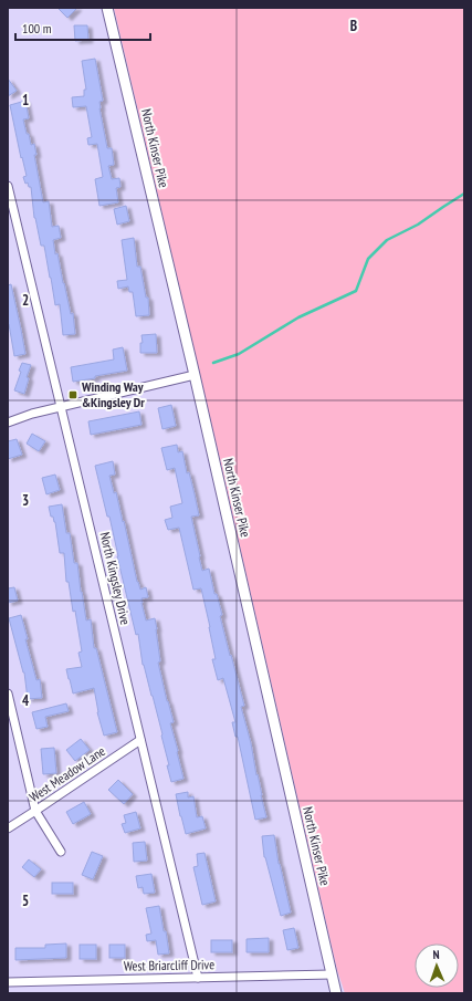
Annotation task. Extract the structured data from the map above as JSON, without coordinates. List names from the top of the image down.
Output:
{
  "streets": {
    "street": [
      "North Kinser Pike",
      "North Kingsley Drive",
      "West Meadow Lane",
      "West Briarcliff Drive"
    ]
  },
  "crossings": [
    ["North Kinser Pike", "West Briarcliff Drive"],
    ["North Kingsley Drive", "West Meadow Lane"],
    ["North Kingsley Drive", "West Briarcliff Drive"]
  ],
  "places": {
    "transit": ["Winding Way &Kingsley Dr"]
  },
  "scale_bar": "100 m",
  "north": "top",
  "grid": {
    "columns": ["B"],
    "rows": [
      "1",
      "2",
      "3",
      "4",
      "5"
    ]
  }
}
